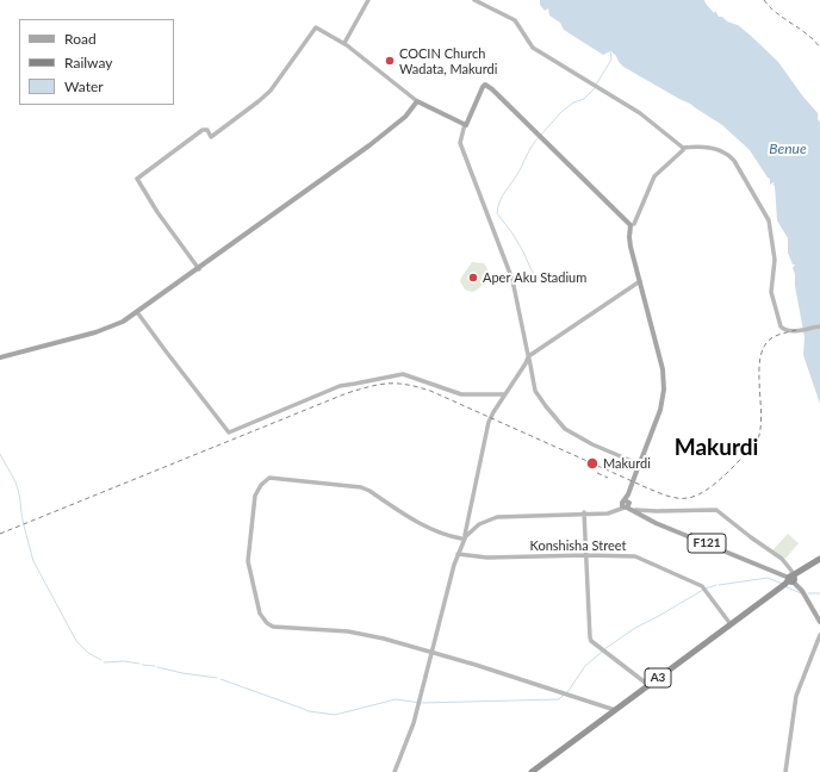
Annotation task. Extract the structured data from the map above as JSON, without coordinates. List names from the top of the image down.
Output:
{
  "streets": {
    "highway": ["A3"],
    "main road": ["F121"],
    "street": ["Konshisha Street"]
  },
  "crossings": [
    ["F121", "A3"],
    ["Konshisha Street", "A3"]
  ],
  "districts": ["Makurdi"],
  "water": ["Benue"],
  "places": ["COCIN Church Wadata, Makurdi", "Aper Aku Stadium", "Makurdi"],
  "legend": ["Road", "Railway", "Water"]
}
